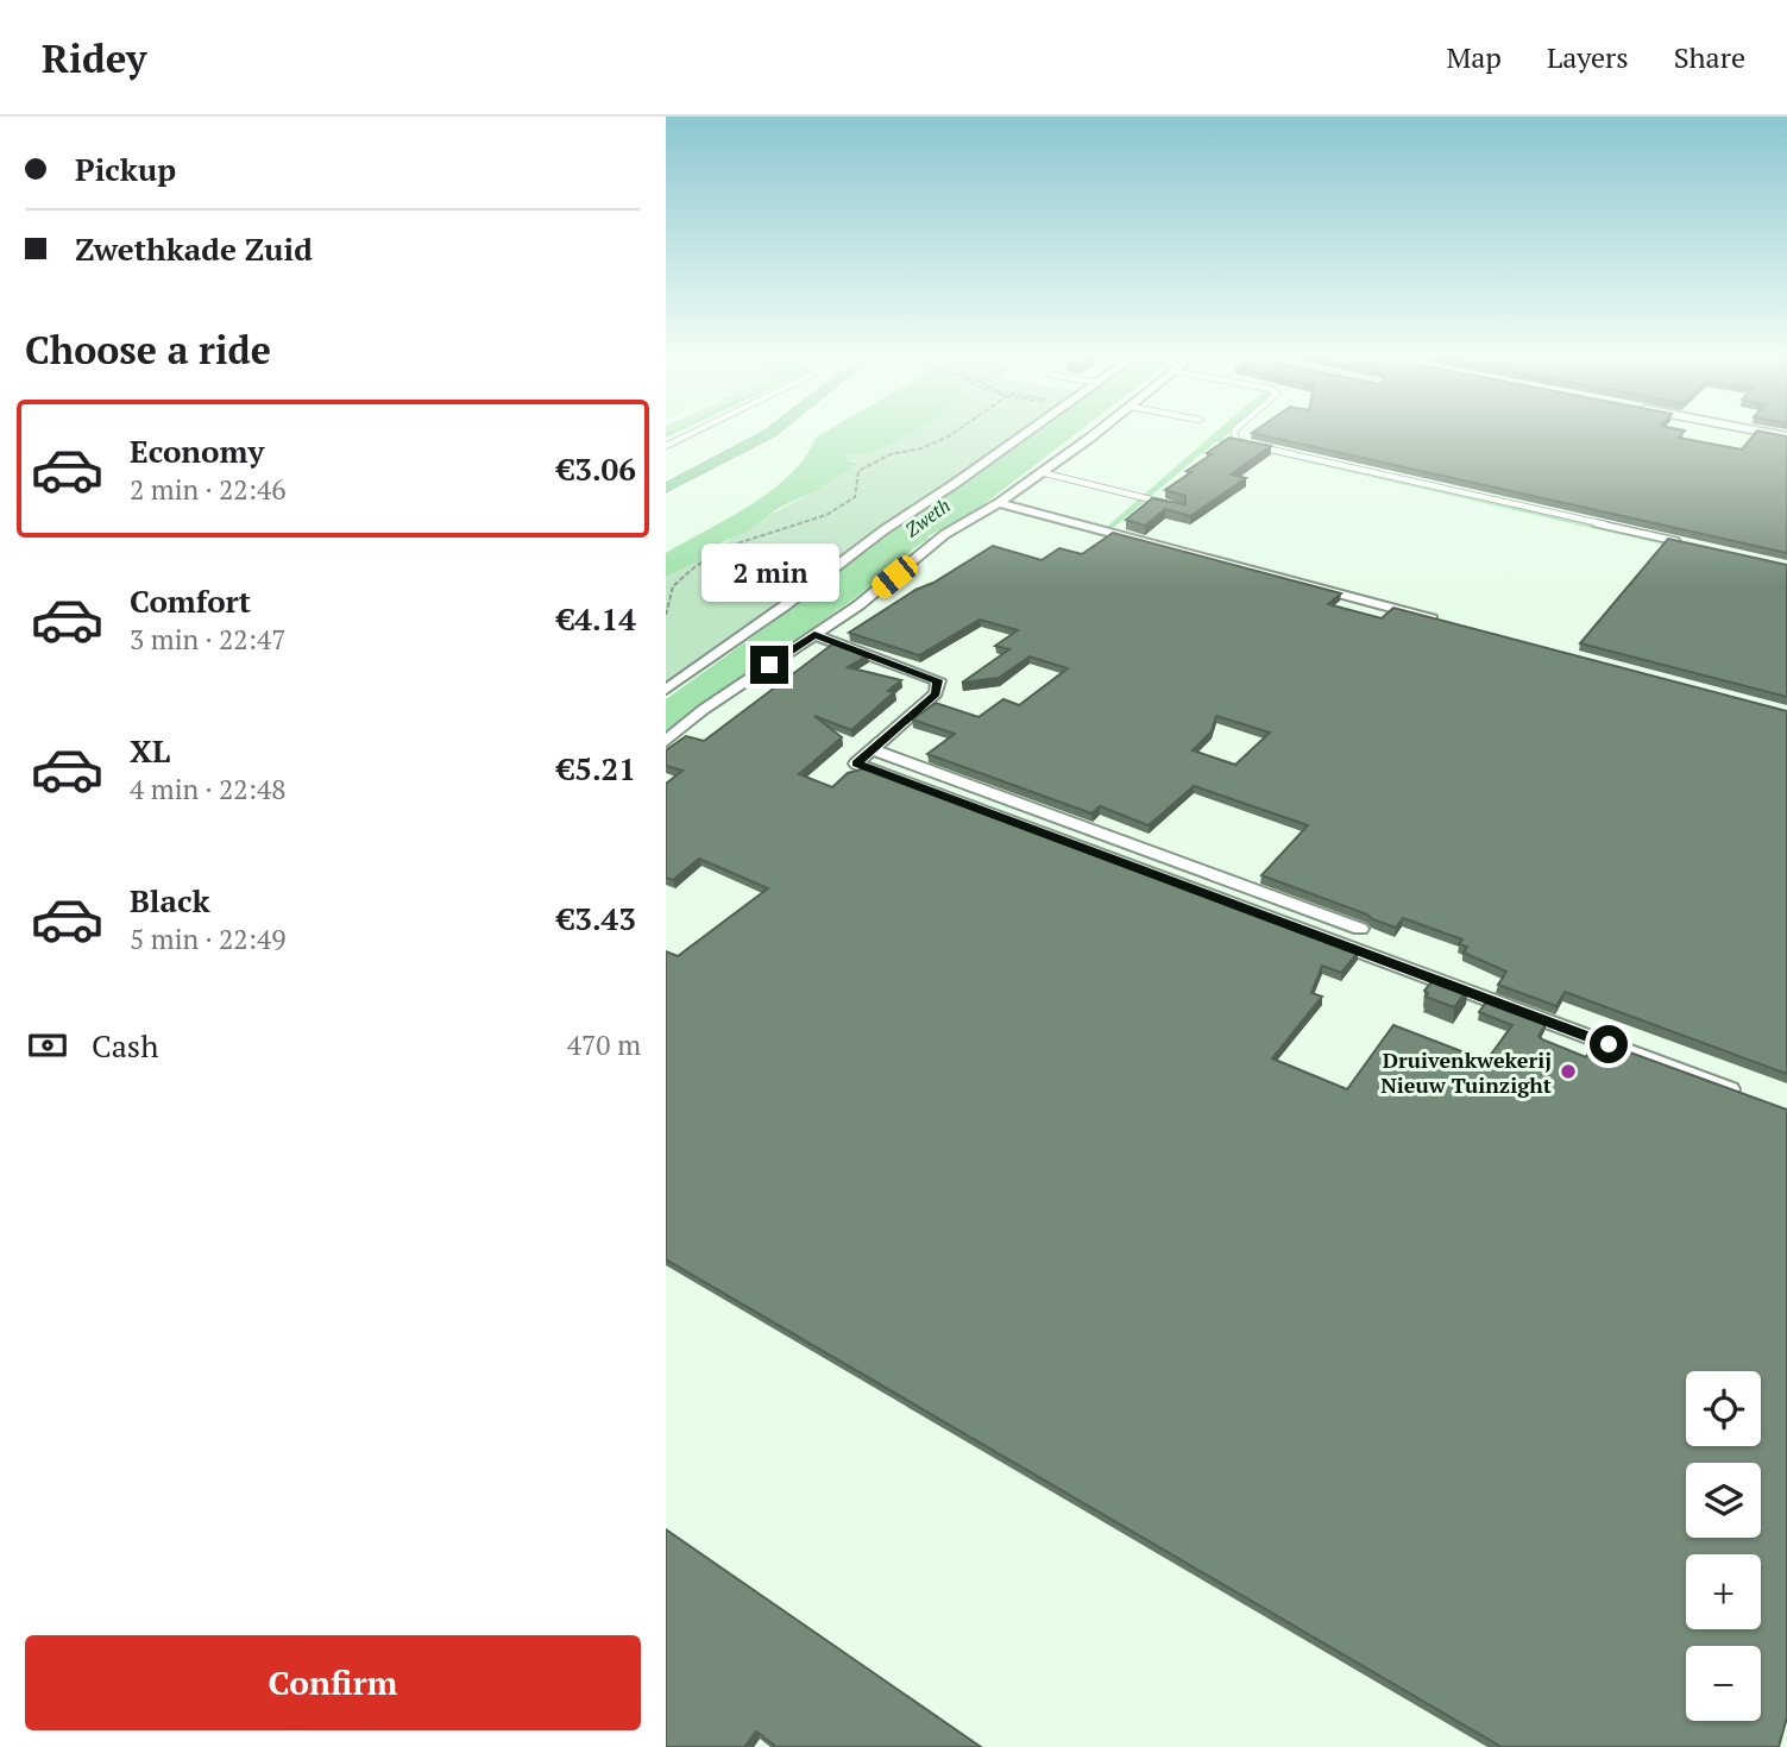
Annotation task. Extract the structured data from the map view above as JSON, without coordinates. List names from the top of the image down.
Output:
{
  "water": ["Zweth"],
  "places": ["Druivenkwekerij Nieuw Tuinzight"],
  "page": {
    "header": "Ridey",
    "nav": ["Map", "Layers", "Share"],
    "banner": ["Pickup", "Zwethkade Zuid"],
    "heading": "Choose a ride",
    "list": [
      {
        "name": "Economy",
        "note": "2 min · 22:46",
        "value": "€3.06"
      },
      {
        "name": "Comfort",
        "note": "3 min · 22:47",
        "value": "€4.14"
      },
      {
        "name": "XL",
        "note": "4 min · 22:48",
        "value": "€5.21"
      },
      {
        "name": "Black",
        "note": "5 min · 22:49",
        "value": "€3.43"
      }
    ],
    "bubble": "2 min",
    "pay": ["Cash", "470 m"],
    "map_buttons": ["+", "−"],
    "buttons": "Confirm"
  }
}
